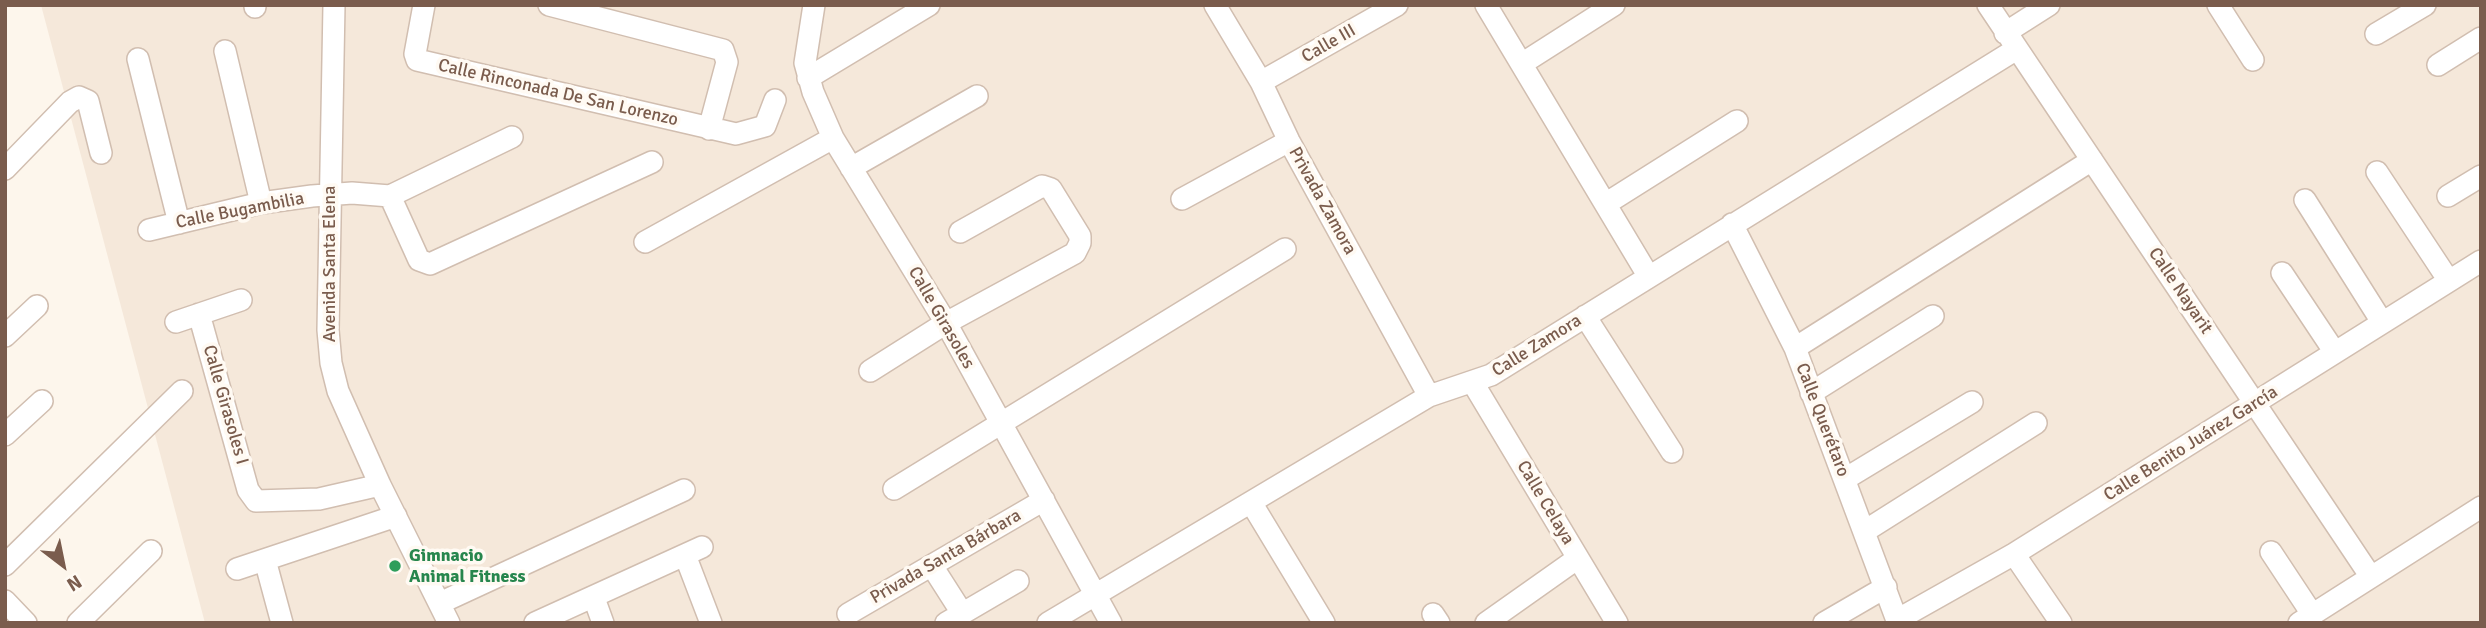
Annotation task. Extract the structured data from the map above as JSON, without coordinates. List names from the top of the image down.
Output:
{
  "streets": {
    "street": [
      "Calle III",
      "Calle Rinconada De San Lorenzo",
      "Privada Zamora",
      "Calle Bugambilia",
      "Avenida Santa Elena",
      "Calle Nayarit",
      "Calle Girasoles",
      "Calle Zamora",
      "Calle Girasoles I",
      "Calle Querétaro",
      "Calle Benito Juárez García",
      "Calle Celaya",
      "Privada Santa Bárbara"
    ]
  },
  "crossings": [
    ["Calle III", "Privada Zamora"],
    ["Privada Zamora", "Calle Zamora"],
    ["Calle Bugambilia", "Avenida Santa Elena"],
    ["Avenida Santa Elena", "Calle Girasoles I"],
    ["Calle Nayarit", "Calle Zamora"],
    ["Calle Nayarit", "Calle Benito Juárez García"],
    ["Calle Girasoles", "Calle Zamora"],
    ["Calle Girasoles", "Privada Santa Bárbara"],
    ["Calle Zamora", "Calle Querétaro"],
    ["Calle Zamora", "Calle Celaya"],
    ["Calle Querétaro", "Calle Benito Juárez García"]
  ],
  "places": ["Gimnacio Animal Fitness"],
  "north": "bottom right"
}
